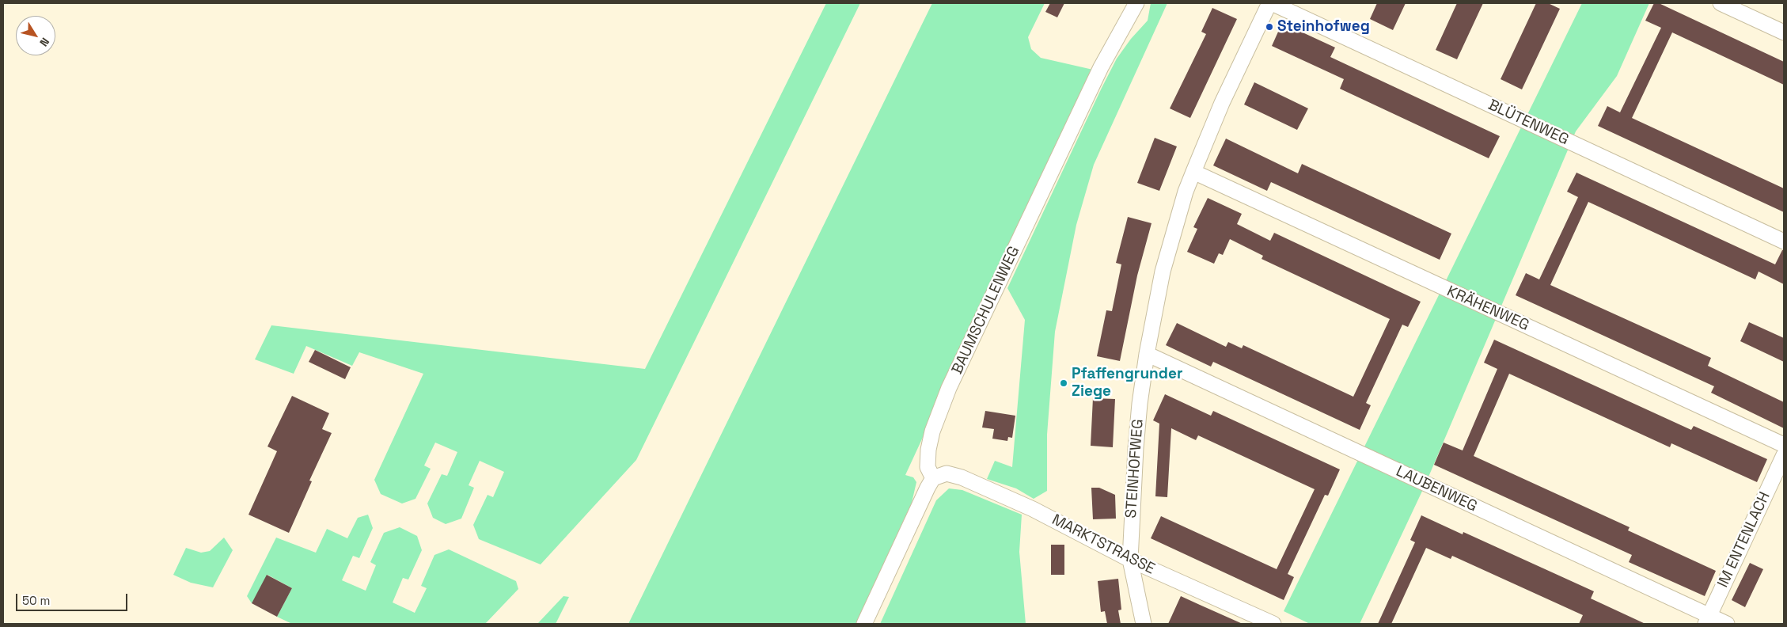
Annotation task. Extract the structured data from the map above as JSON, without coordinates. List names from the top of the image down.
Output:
{
  "streets": {
    "street": [
      "BLÜTENWEG",
      "KRÄHENWEG",
      "BAUMSCHULENWEG",
      "STEINHOFWEG",
      "LAUBENWEG",
      "IM ENTENLACH",
      "MARKTSTRASSE"
    ]
  },
  "crossings": [
    ["BLÜTENWEG", "STEINHOFWEG"],
    ["KRÄHENWEG", "STEINHOFWEG"],
    ["BAUMSCHULENWEG", "MARKTSTRASSE"],
    ["STEINHOFWEG", "LAUBENWEG"],
    ["STEINHOFWEG", "MARKTSTRASSE"],
    ["LAUBENWEG", "IM ENTENLACH"]
  ],
  "places": ["Steinhofweg", "Pfaffengrunder Ziege"],
  "scale_bar": "50 m",
  "north": "bottom right"
}
